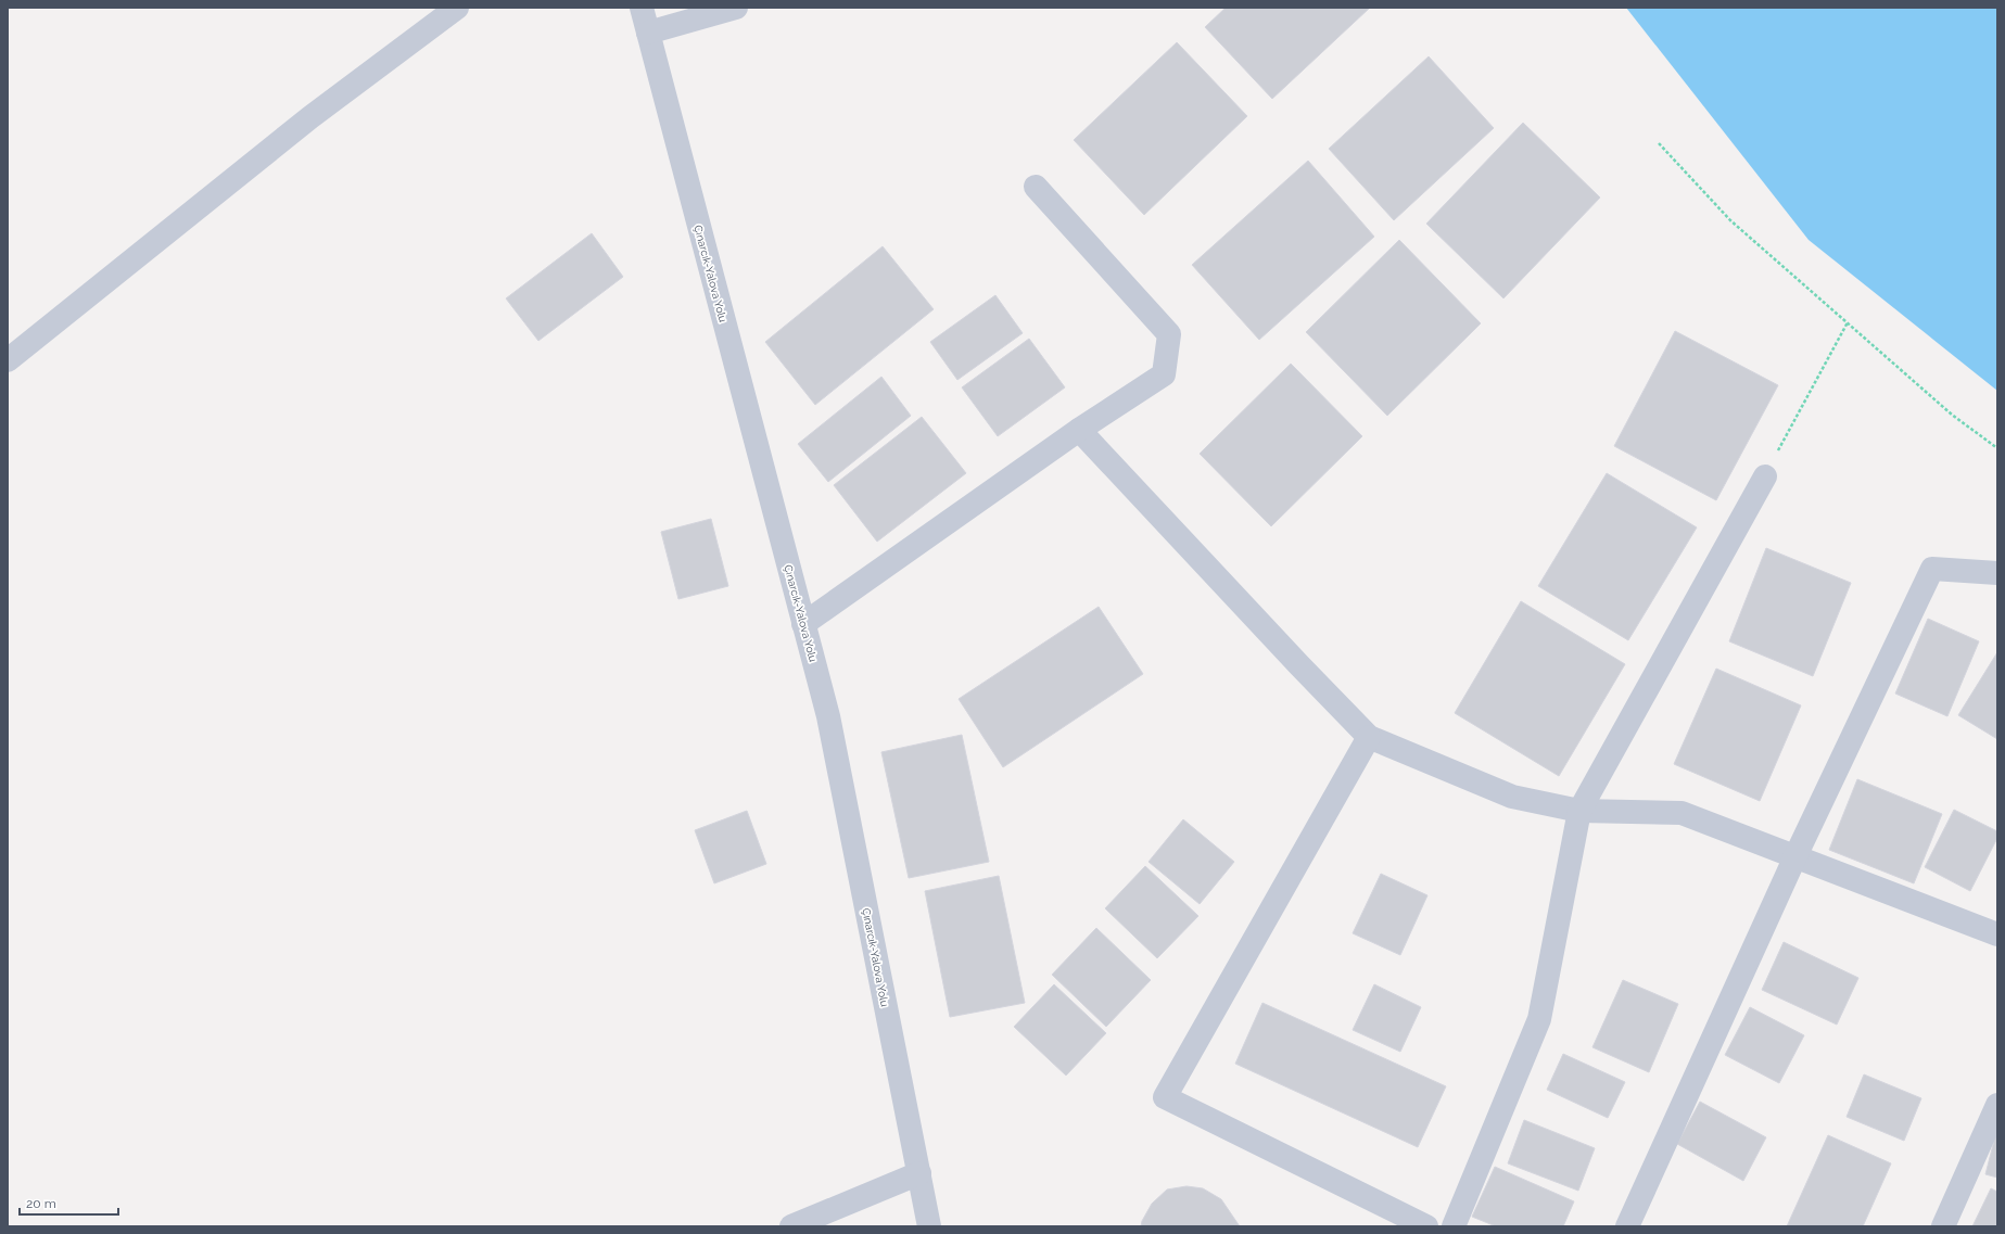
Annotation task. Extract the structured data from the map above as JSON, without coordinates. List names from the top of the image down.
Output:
{
  "streets": {
    "street": ["Çınarcık-Yalova Yolu"]
  },
  "scale_bar": "20 m"
}
